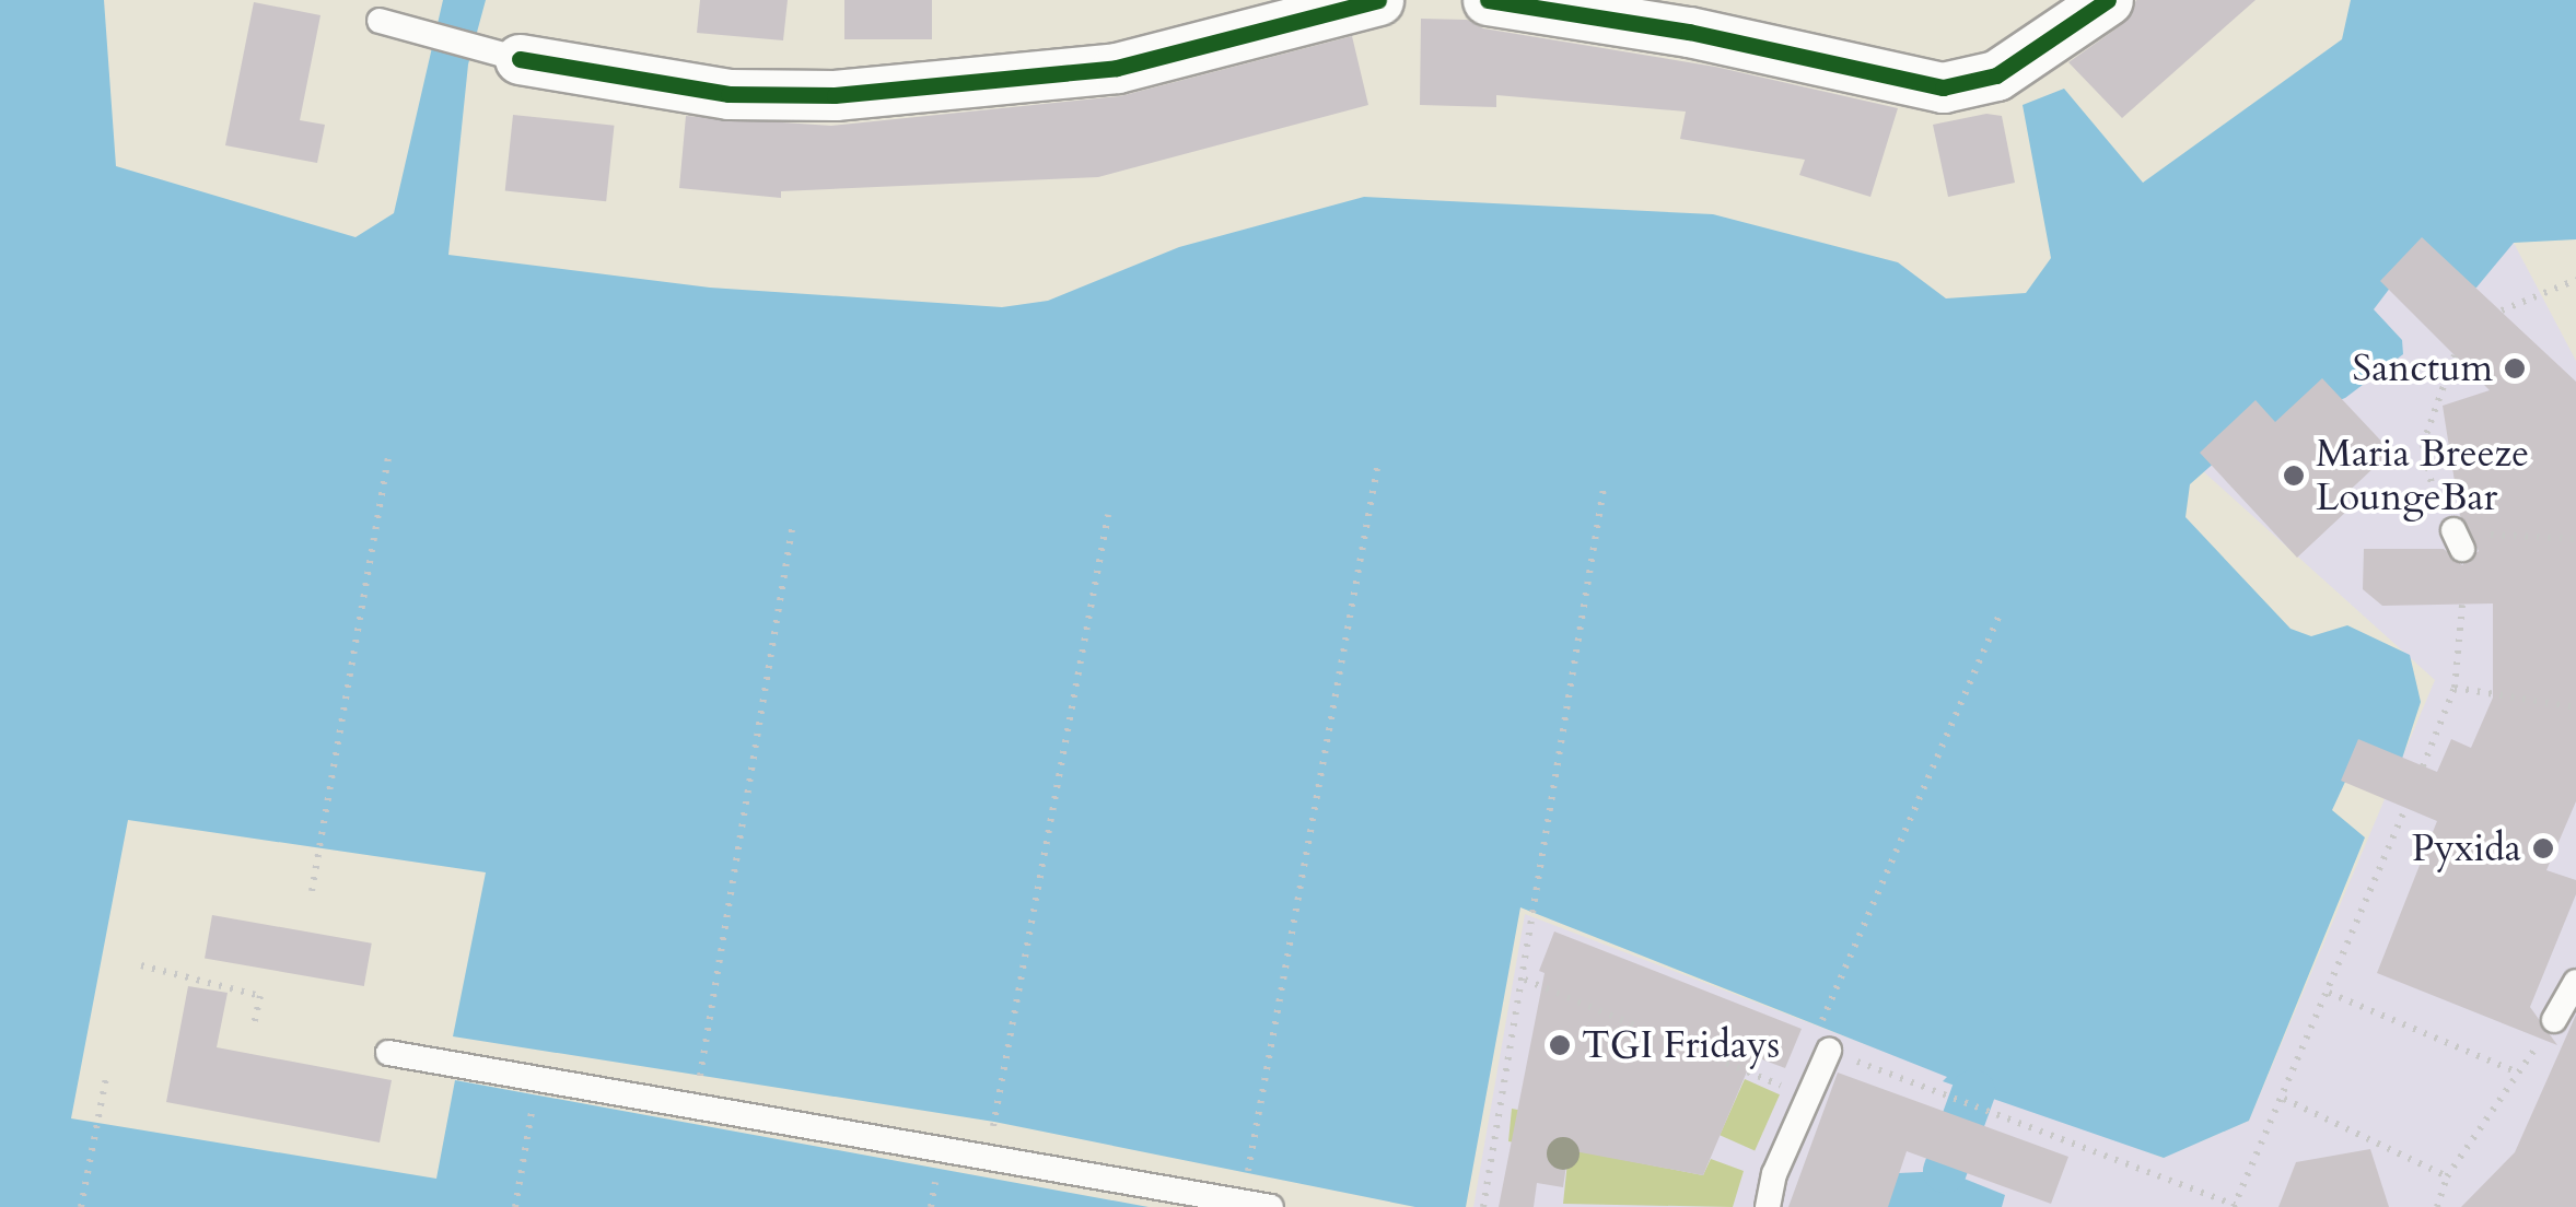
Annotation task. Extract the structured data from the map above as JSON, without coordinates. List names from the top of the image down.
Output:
{
  "places": [
    "Sanctum",
    "Maria Breeze LoungeBar",
    "Pyxida",
    "TGI Fridays"
  ]
}
